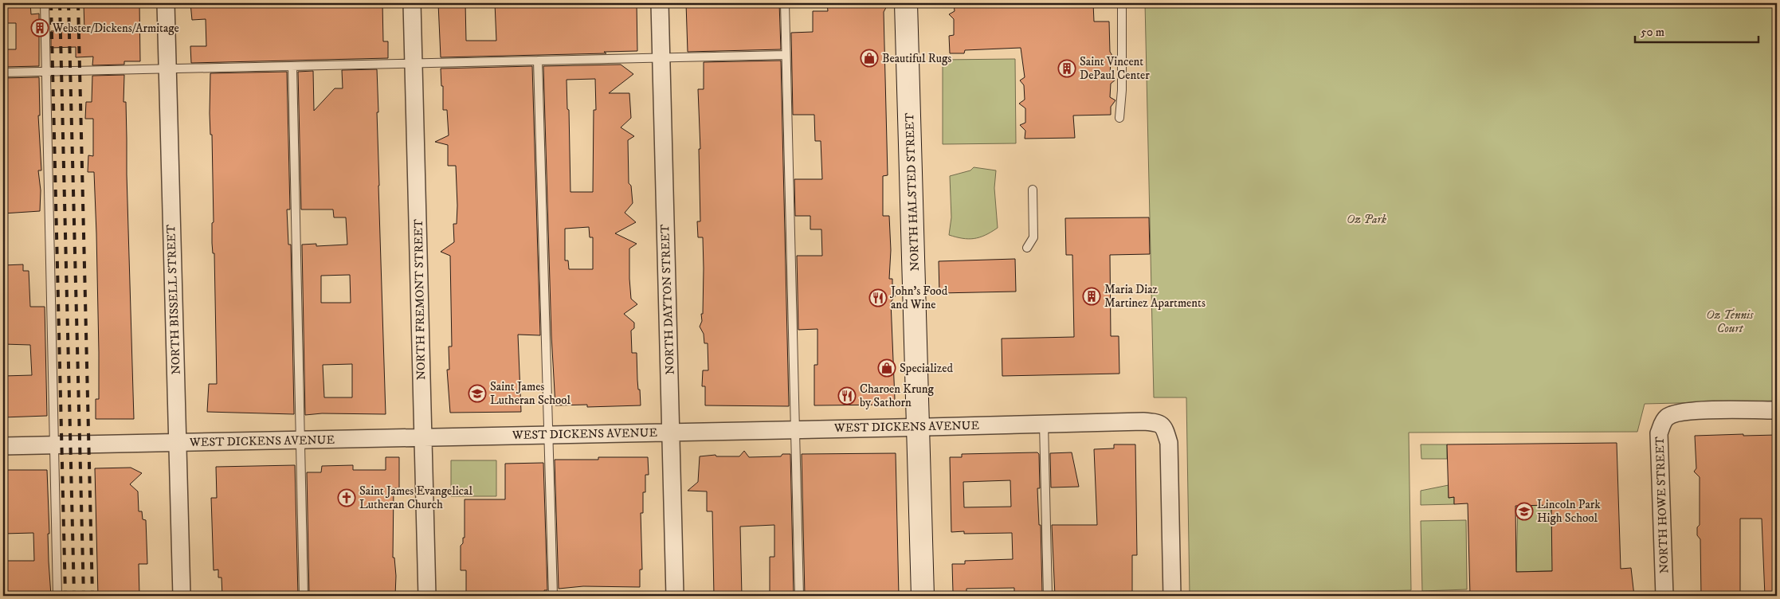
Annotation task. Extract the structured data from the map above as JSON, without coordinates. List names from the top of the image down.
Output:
{
  "streets": {
    "main road": ["NORTH HALSTED STREET"],
    "street": [
      "NORTH BISSELL STREET",
      "NORTH FREMONT STREET",
      "NORTH DAYTON STREET",
      "WEST DICKENS AVENUE",
      "NORTH HOWE STREET"
    ]
  },
  "crossings": [
    ["NORTH HALSTED STREET", "WEST DICKENS AVENUE"],
    ["NORTH BISSELL STREET", "WEST DICKENS AVENUE"],
    ["NORTH FREMONT STREET", "WEST DICKENS AVENUE"],
    ["NORTH DAYTON STREET", "WEST DICKENS AVENUE"]
  ],
  "parks": ["Oz Park", "Oz Tennis Court"],
  "places": {
    "building": ["Webster/Dickens/Armitage", "Saint Vincent DePaul Center", "Maria Diaz Martinez Apartments"],
    "shop": ["Beautiful Rugs", "Specialized"],
    "restaurant": ["John's Food and Wine", "Charoen Krung by Sathorn"],
    "school or university": ["Saint James Lutheran School", "Lincoln Park High School"],
    "church": ["Saint James Evangelical Lutheran Church"]
  },
  "scale_bar": "50 m"
}
